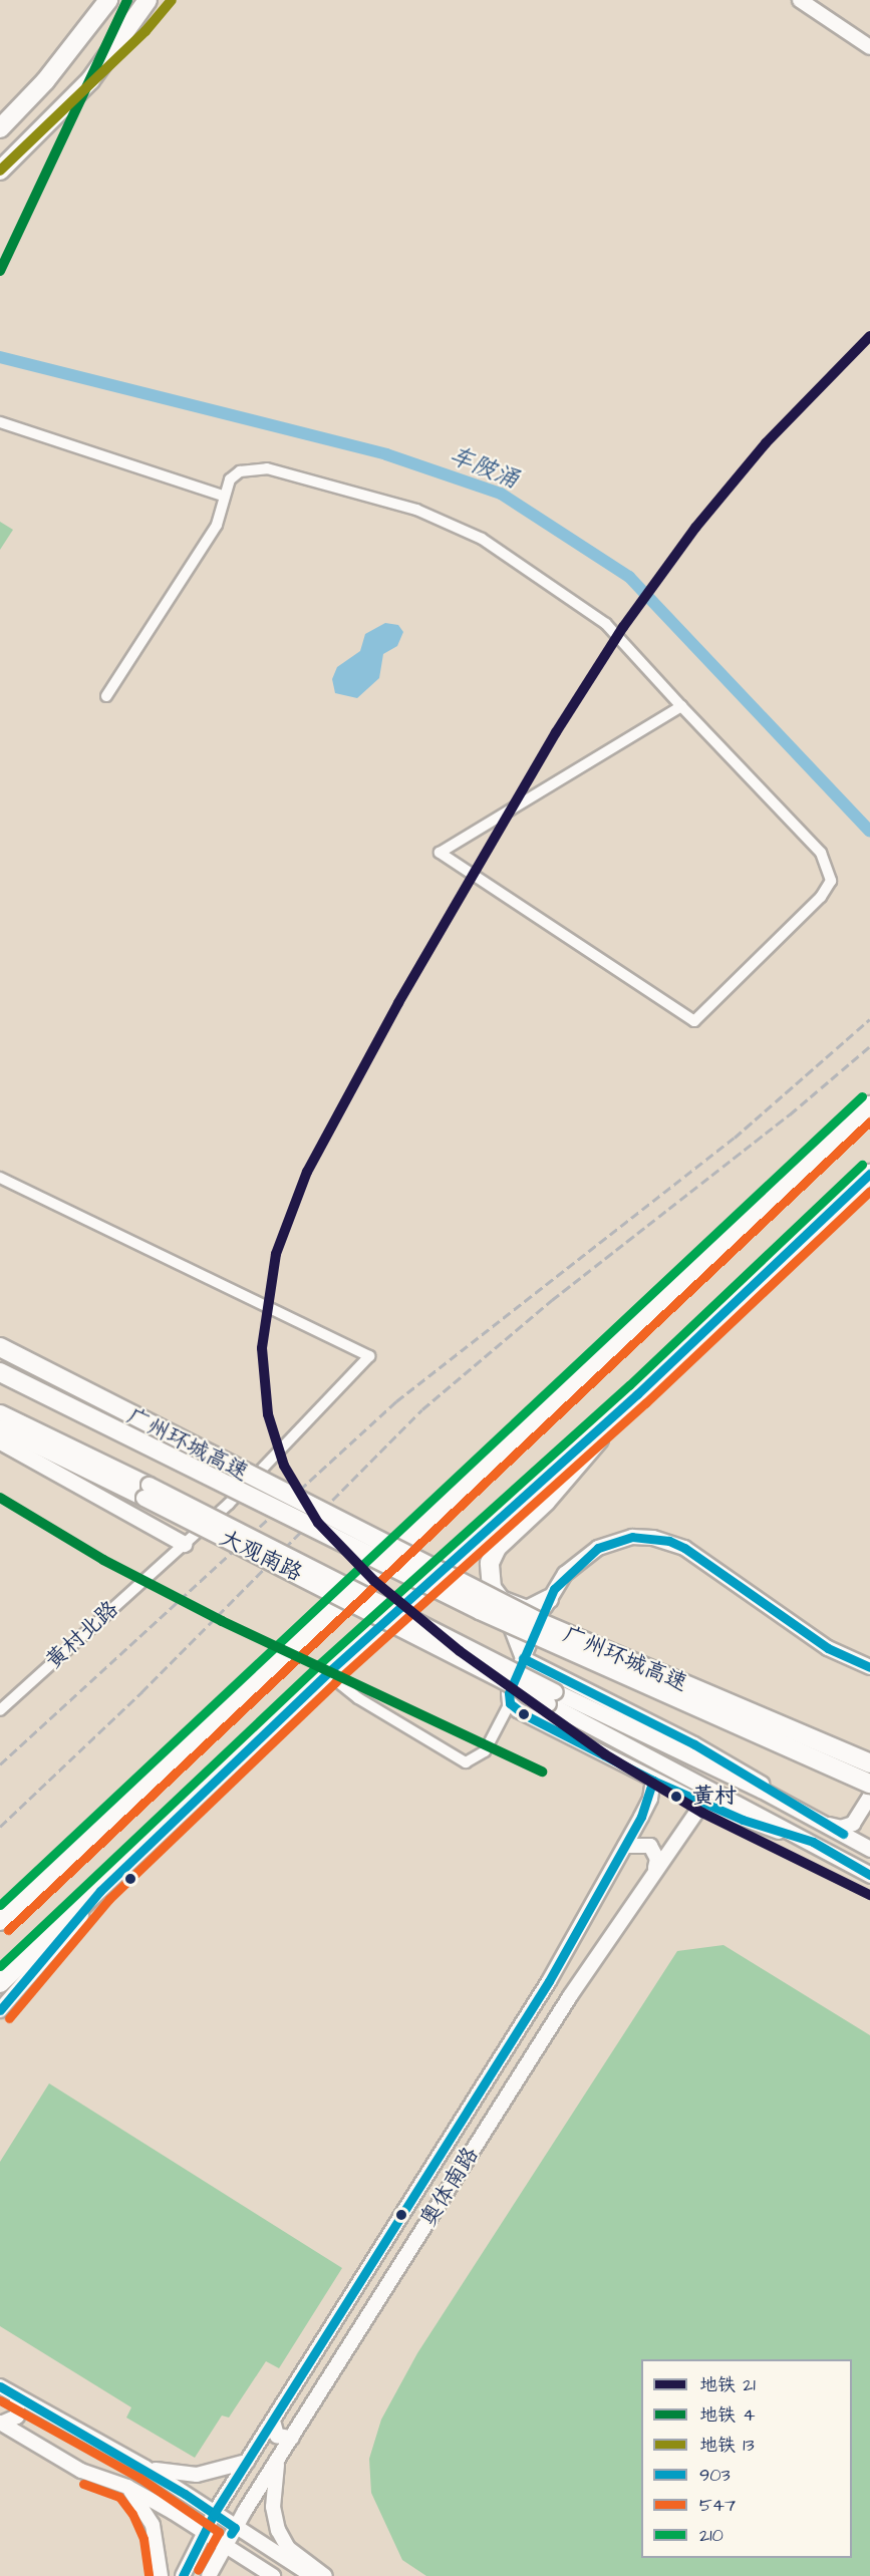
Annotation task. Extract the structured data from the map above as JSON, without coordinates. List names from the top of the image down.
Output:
{
  "streets": {
    "highway": ["广州环城高速"],
    "main road": ["大观南路"],
    "street": ["黄村北路", "奥体南路"]
  },
  "water": ["车陂涌"],
  "places": ["黄村"],
  "lines": [
    "metro line 4",
    "metro line 13",
    "metro line 21",
    "transit line 210",
    "transit line 547",
    "transit line 903"
  ],
  "legend": [
    "地铁 21",
    "地铁 4",
    "地铁 13",
    "903",
    "547",
    "210"
  ]
}
